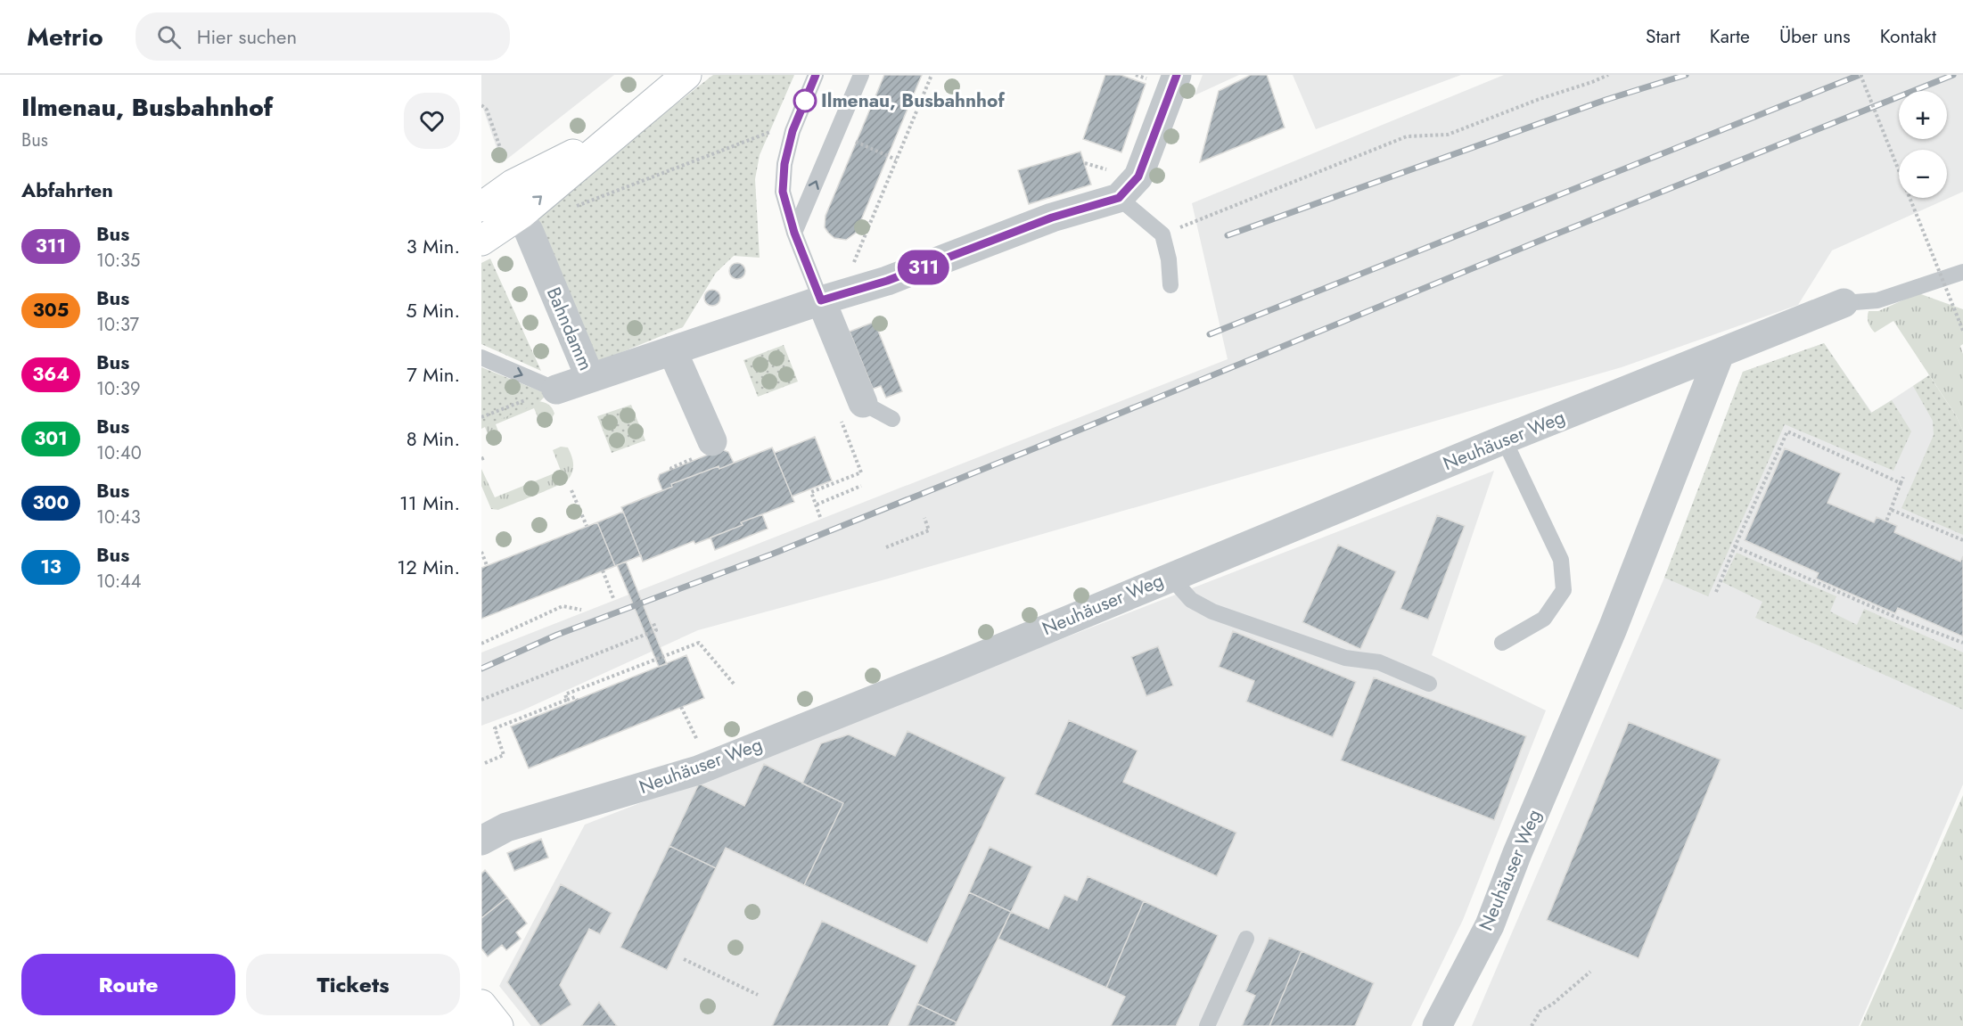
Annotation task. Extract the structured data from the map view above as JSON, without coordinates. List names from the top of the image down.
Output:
{
  "streets": {
    "street": ["Bahndamm", "Neuhäuser Weg"]
  },
  "places": ["Ilmenau, Busbahnhof"],
  "lines": ["bus line 311"],
  "page": {
    "header": "Metrio",
    "search": "Hier suchen",
    "nav": [
      "Start",
      "Karte",
      "Über uns",
      "Kontakt"
    ],
    "heading": [
      ["Ilmenau, Busbahnhof", "Bus"],
      "Abfahrten"
    ],
    "on_map": "311",
    "map_buttons": ["+", "−"],
    "list": [
      {
        "mark": "311",
        "name": "Bus",
        "note": "10:35",
        "value": "3 Min."
      },
      {
        "mark": "305",
        "name": "Bus",
        "note": "10:37",
        "value": "5 Min."
      },
      {
        "mark": "364",
        "name": "Bus",
        "note": "10:39",
        "value": "7 Min."
      },
      {
        "mark": "301",
        "name": "Bus",
        "note": "10:40",
        "value": "8 Min."
      },
      {
        "mark": "300",
        "name": "Bus",
        "note": "10:43",
        "value": "11 Min."
      },
      {
        "mark": "13",
        "name": "Bus",
        "note": "10:44",
        "value": "12 Min."
      }
    ],
    "buttons": ["Route", "Tickets"]
  }
}
